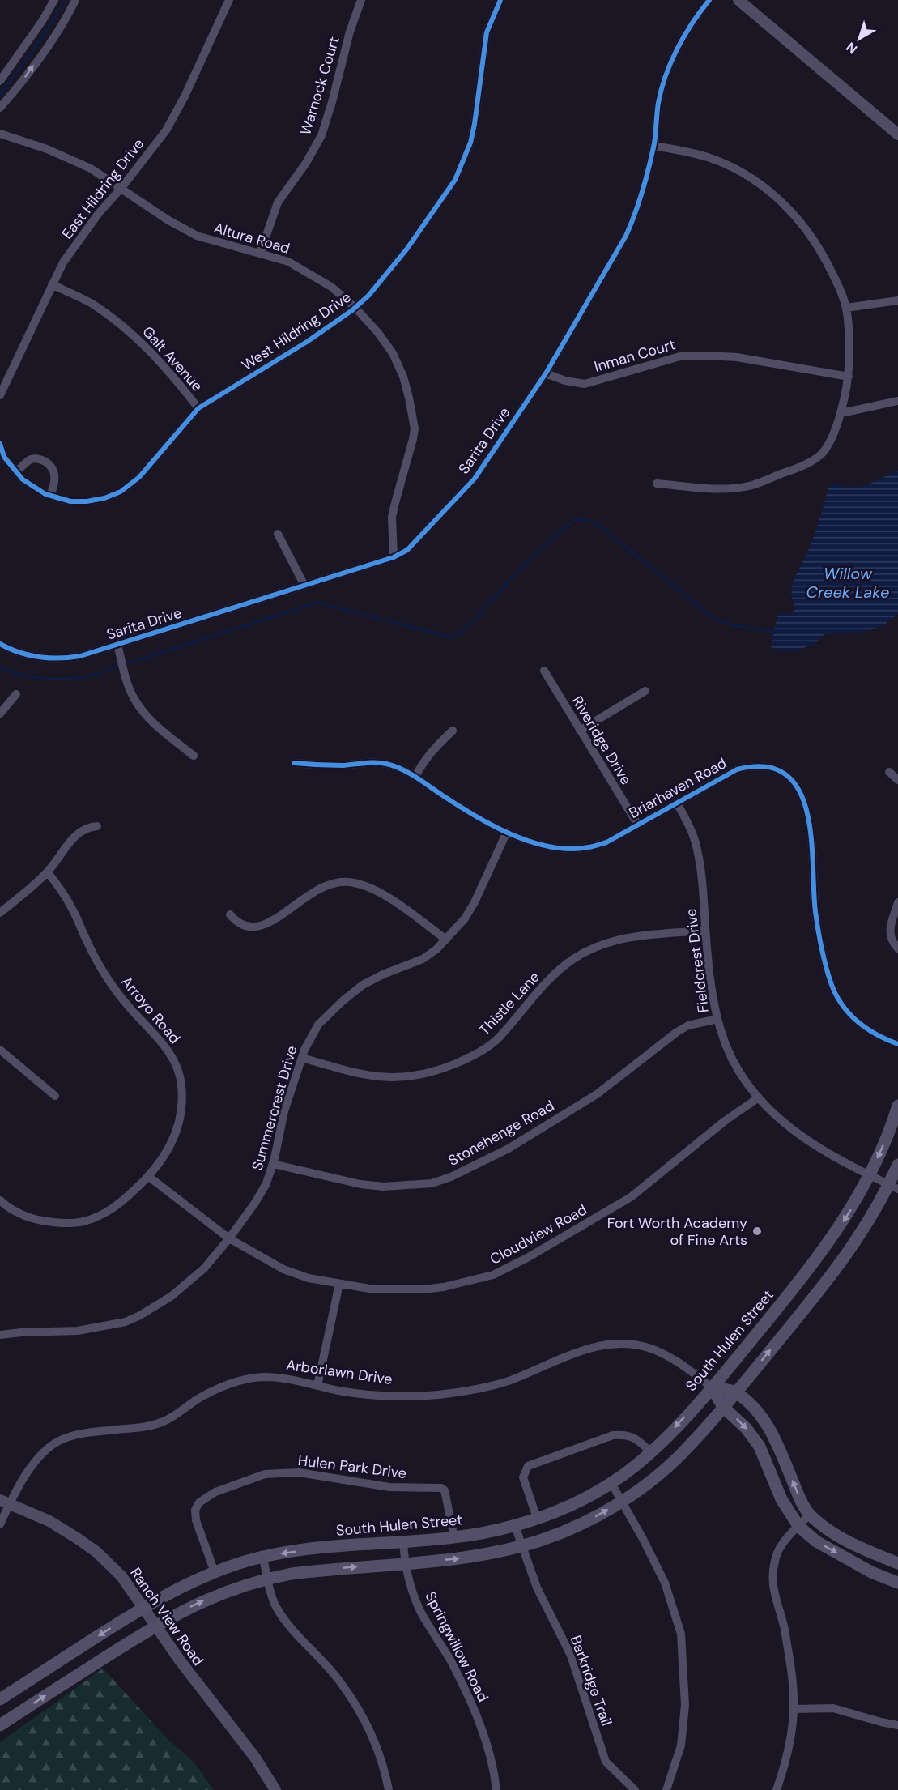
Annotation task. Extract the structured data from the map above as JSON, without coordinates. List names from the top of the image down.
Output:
{
  "streets": {
    "main road": ["South Hulen Street", "Arborlawn Drive"],
    "street": [
      "Warnock Court",
      "East Hildring Drive",
      "Altura Road",
      "West Hildring Drive",
      "Inman Court",
      "Galt Avenue",
      "Sarita Drive",
      "Riveridge Drive",
      "Briarhaven Road",
      "Fieldcrest Drive",
      "Thistle Lane",
      "Arroyo Road",
      "Summercrest Drive",
      "Stonehenge Road",
      "Cloudview Road",
      "Hulen Park Drive",
      "Ranch View Road",
      "Springwillow Road",
      "Barkridge Trail"
    ]
  },
  "crossings": [
    ["Warnock Court", "Altura Road"],
    ["East Hildring Drive", "Altura Road"],
    ["East Hildring Drive", "Galt Avenue"],
    ["Altura Road", "West Hildring Drive"],
    ["Altura Road", "Sarita Drive"],
    ["West Hildring Drive", "Galt Avenue"],
    ["Inman Court", "Sarita Drive"],
    ["Riveridge Drive", "Briarhaven Road"],
    ["Briarhaven Road", "Fieldcrest Drive"],
    ["Briarhaven Road", "Summercrest Drive"],
    ["Fieldcrest Drive", "Thistle Lane"],
    ["Fieldcrest Drive", "Stonehenge Road"],
    ["Fieldcrest Drive", "Cloudview Road"],
    ["Fieldcrest Drive", "South Hulen Street"],
    ["Thistle Lane", "Summercrest Drive"],
    ["Arroyo Road", "Cloudview Road"],
    ["Summercrest Drive", "Stonehenge Road"],
    ["Summercrest Drive", "Cloudview Road"],
    ["South Hulen Street", "Arborlawn Drive"],
    ["South Hulen Street", "Hulen Park Drive"],
    ["South Hulen Street", "Ranch View Road"],
    ["South Hulen Street", "Springwillow Road"],
    ["South Hulen Street", "Barkridge Trail"],
    ["Arborlawn Drive", "Ranch View Road"]
  ],
  "water": ["Willow Creek Lake"],
  "places": ["Fort Worth Academy of Fine Arts"],
  "north": "bottom left"
}
